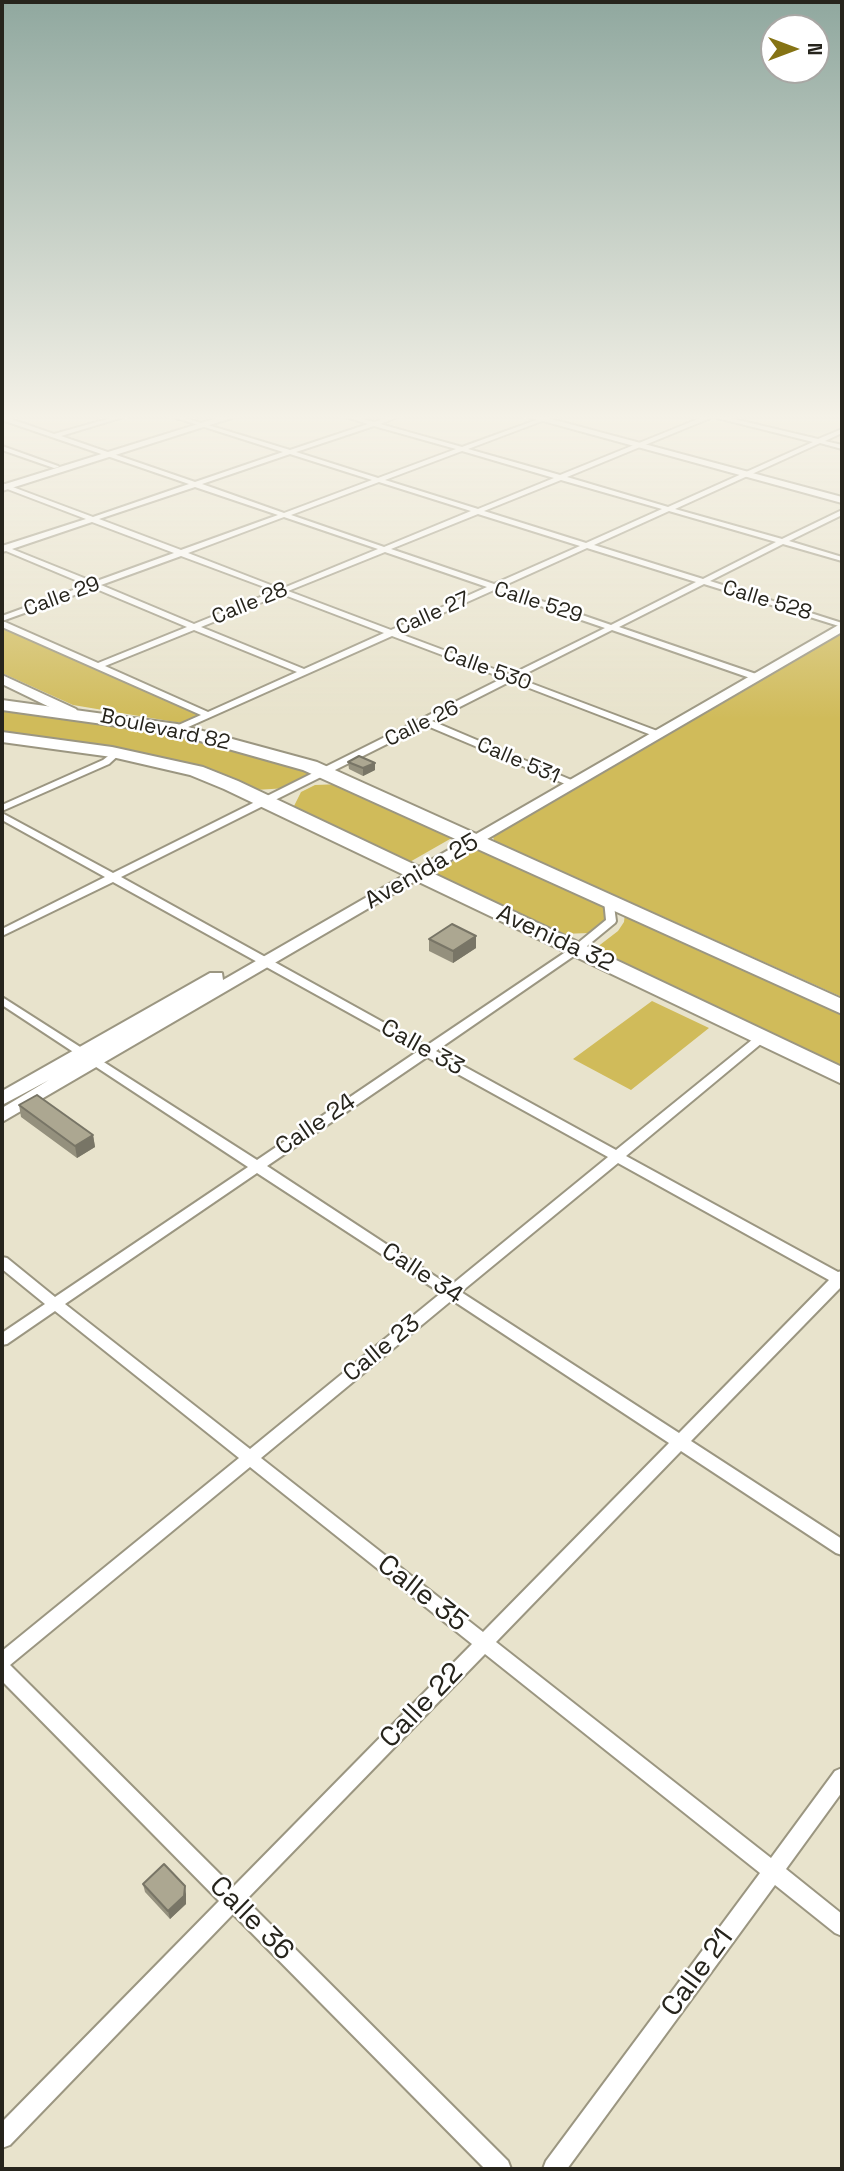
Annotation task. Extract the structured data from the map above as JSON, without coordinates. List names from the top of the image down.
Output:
{
  "streets": {
    "highway": ["Boulevard 82", "Avenida 32"],
    "main road": ["Avenida 25"],
    "street": [
      "Calle 29",
      "Calle 528",
      "Calle 529",
      "Calle 28",
      "Calle 27",
      "Calle 530",
      "Calle 26",
      "Calle 531",
      "Calle 33",
      "Calle 24",
      "Calle 34",
      "Calle 23",
      "Calle 35",
      "Calle 22",
      "Calle 36",
      "Calle 21"
    ]
  },
  "crossings": [
    ["Calle 29", "Calle 530"],
    ["Calle 528", "Calle 27"],
    ["Calle 528", "Calle 26"],
    ["Calle 528", "Avenida 25"],
    ["Calle 529", "Calle 28"],
    ["Calle 529", "Calle 27"],
    ["Calle 529", "Calle 26"],
    ["Calle 529", "Avenida 25"],
    ["Calle 28", "Calle 530"],
    ["Calle 27", "Calle 530"],
    ["Calle 27", "Boulevard 82"],
    ["Calle 530", "Calle 26"],
    ["Calle 530", "Avenida 25"],
    ["Calle 26", "Boulevard 82"],
    ["Calle 26", "Calle 531"],
    ["Calle 26", "Avenida 32"],
    ["Calle 26", "Calle 33"],
    ["Boulevard 82", "Avenida 32"],
    ["Calle 531", "Avenida 25"],
    ["Avenida 25", "Avenida 32"],
    ["Avenida 25", "Calle 33"],
    ["Avenida 25", "Calle 34"],
    ["Avenida 32", "Calle 24"],
    ["Avenida 32", "Calle 23"],
    ["Calle 33", "Calle 24"],
    ["Calle 33", "Calle 23"],
    ["Calle 33", "Calle 22"],
    ["Calle 24", "Calle 34"],
    ["Calle 24", "Calle 35"],
    ["Calle 34", "Calle 23"],
    ["Calle 34", "Calle 22"],
    ["Calle 23", "Calle 35"],
    ["Calle 35", "Calle 22"],
    ["Calle 35", "Calle 21"],
    ["Calle 22", "Calle 36"]
  ],
  "north": "right"
}
